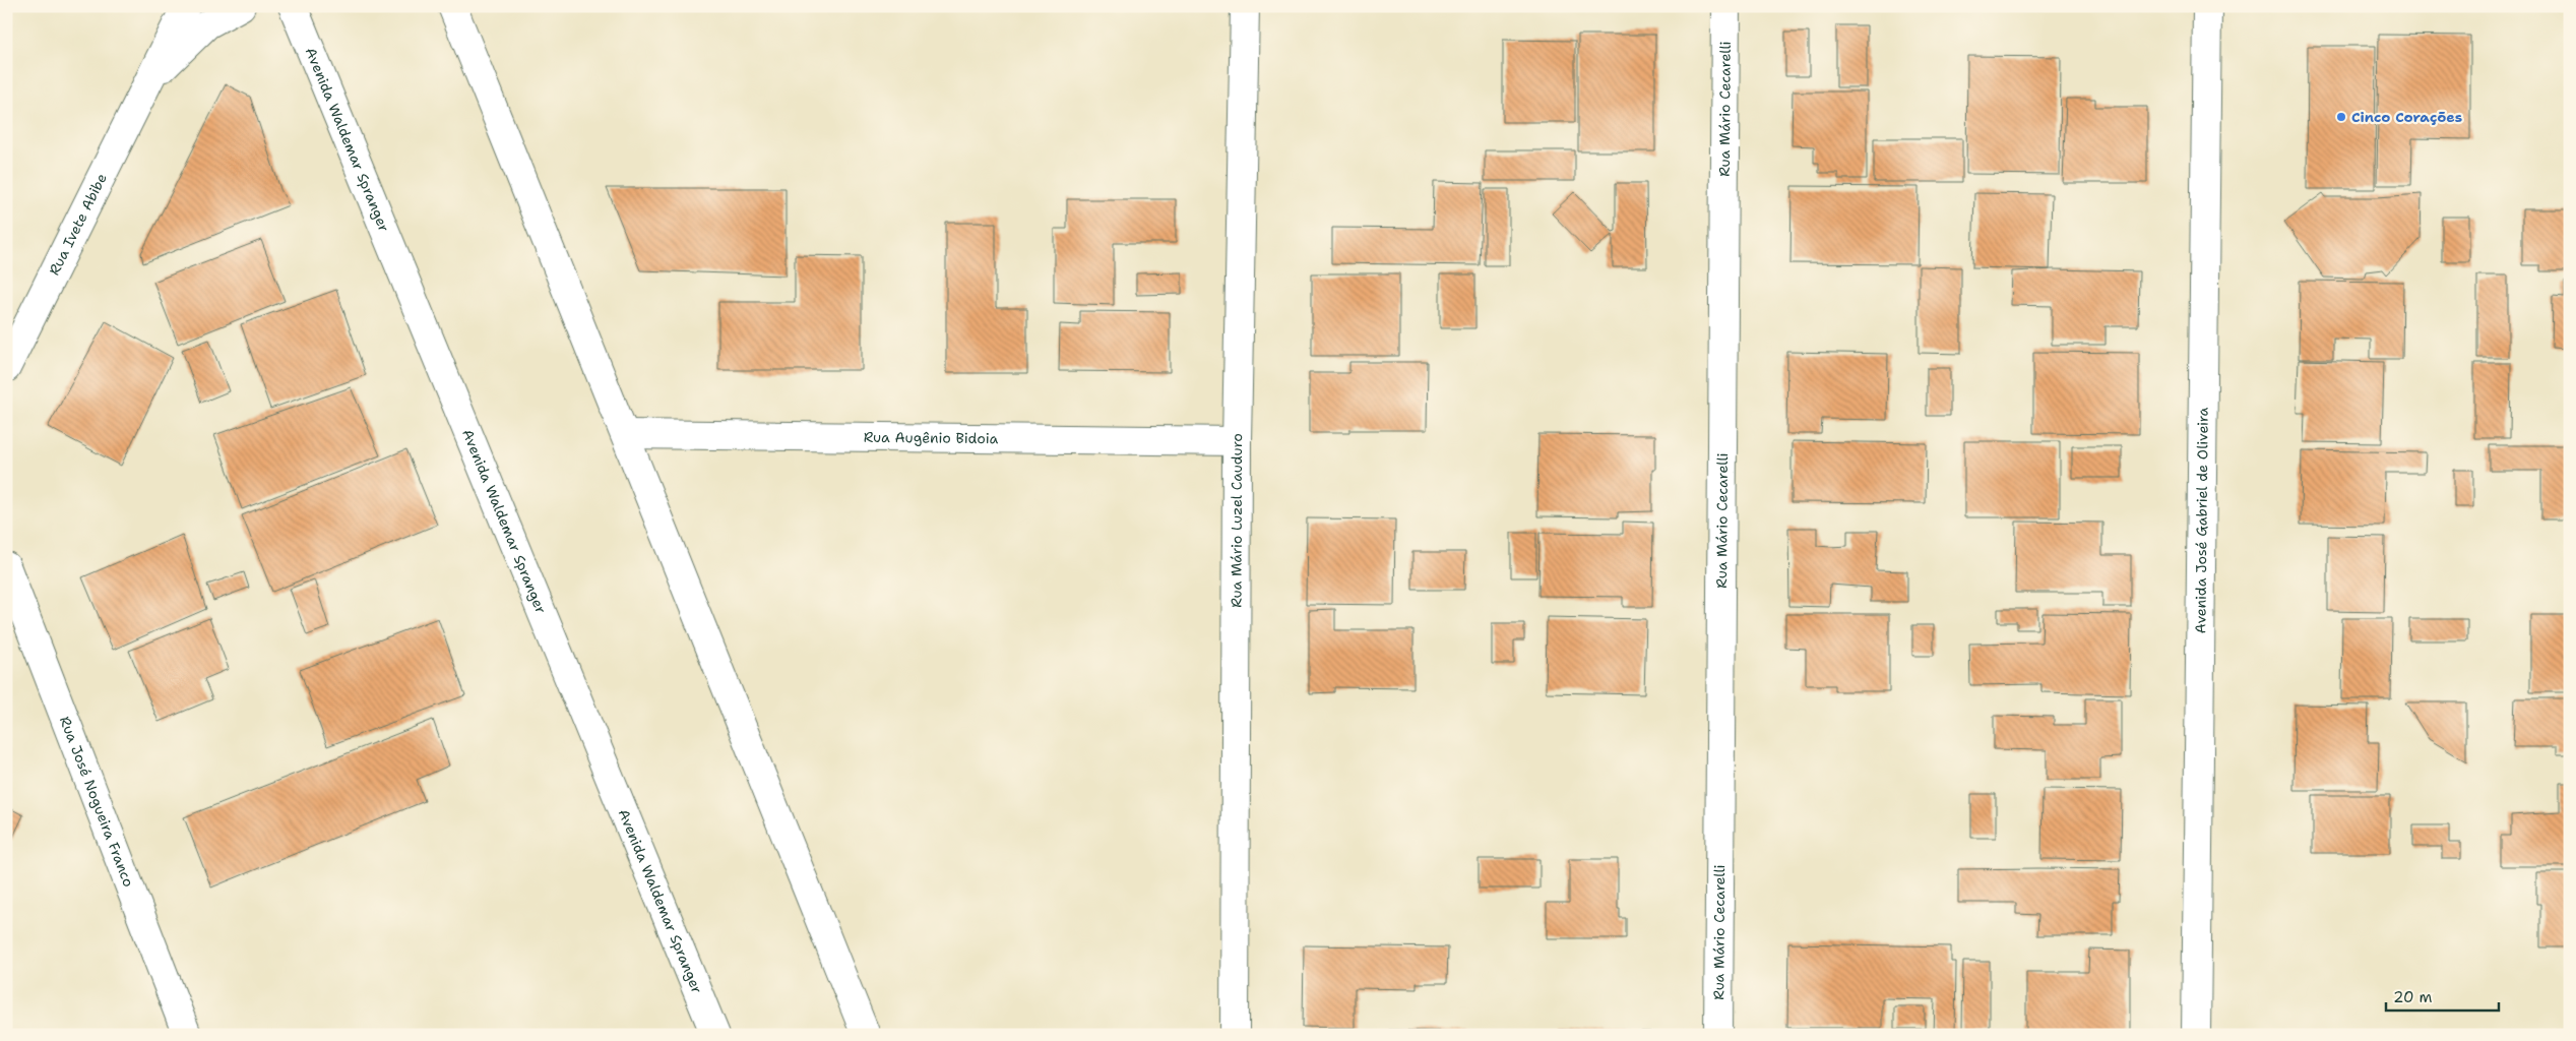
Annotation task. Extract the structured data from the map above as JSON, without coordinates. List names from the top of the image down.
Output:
{
  "streets": {
    "street": [
      "Rua Mário Cecarelli",
      "Avenida Waldemar Spranger",
      "Rua Ivete Abibe",
      "Rua Augênio Bidoia",
      "Rua Mário Luzel Cauduro",
      "Avenida José Gabriel de Oliveira",
      "Rua José Nogueira Franco"
    ]
  },
  "crossings": [
    ["Rua Augênio Bidoia", "Rua Mário Luzel Cauduro"]
  ],
  "places": ["Cinco Corações"],
  "scale_bar": "20 m"
}
